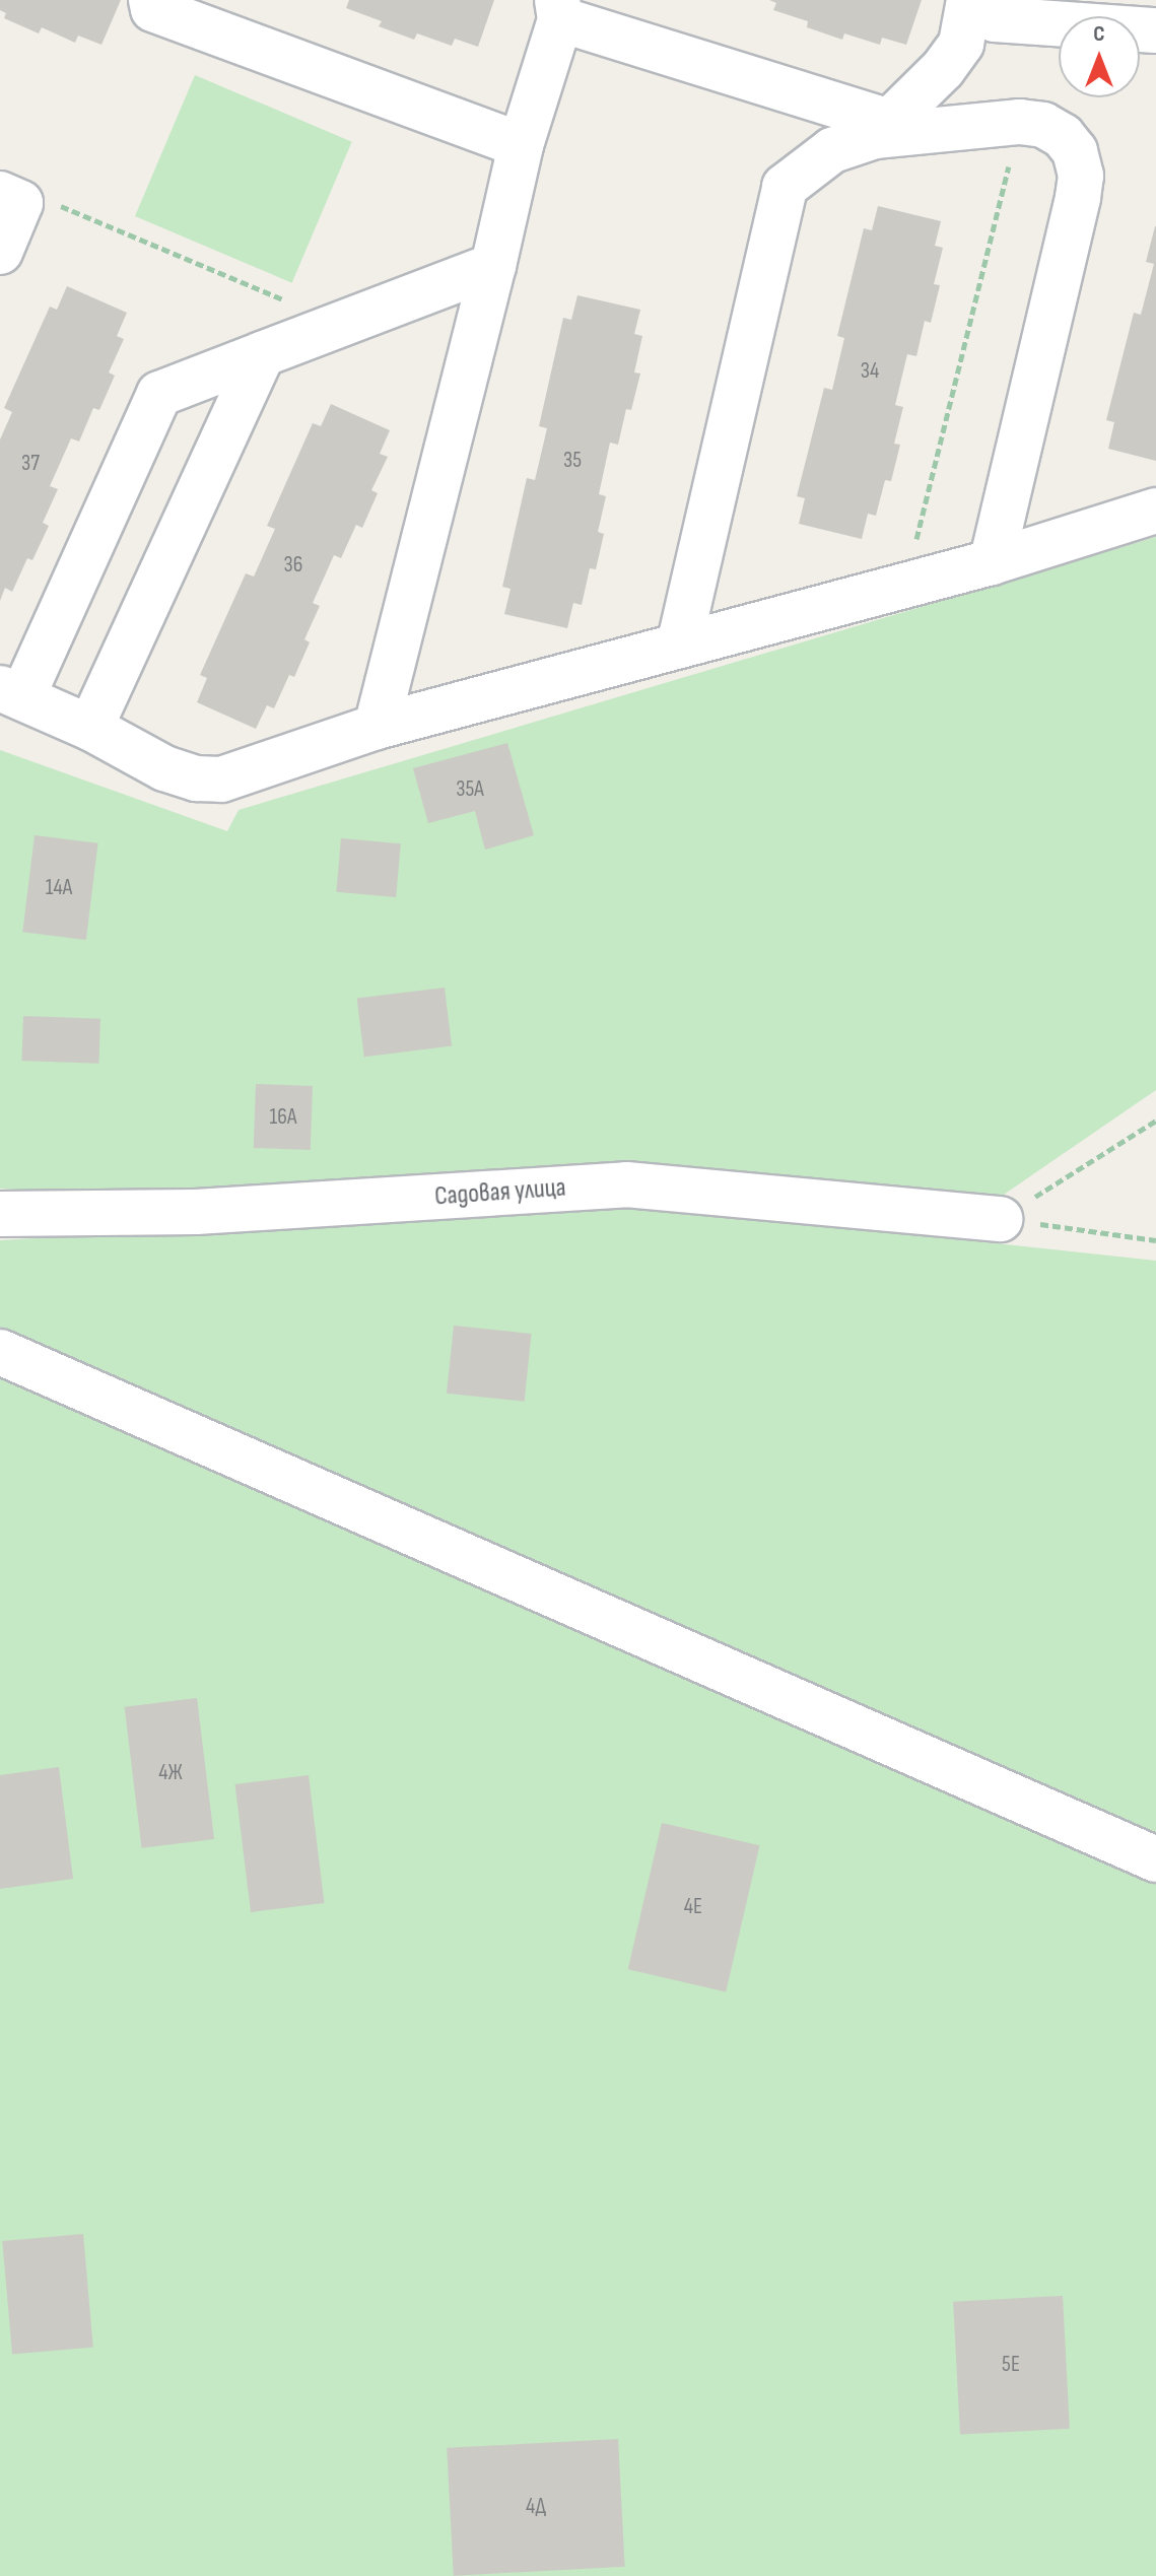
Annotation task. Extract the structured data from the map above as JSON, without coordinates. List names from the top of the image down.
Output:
{
  "streets": {
    "street": ["Садовая улица"]
  },
  "house_numbers": [
    "34",
    "35",
    "37",
    "36",
    "35А",
    "14А",
    "16А",
    "4Ж",
    "4Е",
    "5Е",
    "4Д"
  ],
  "north": "top"
}
